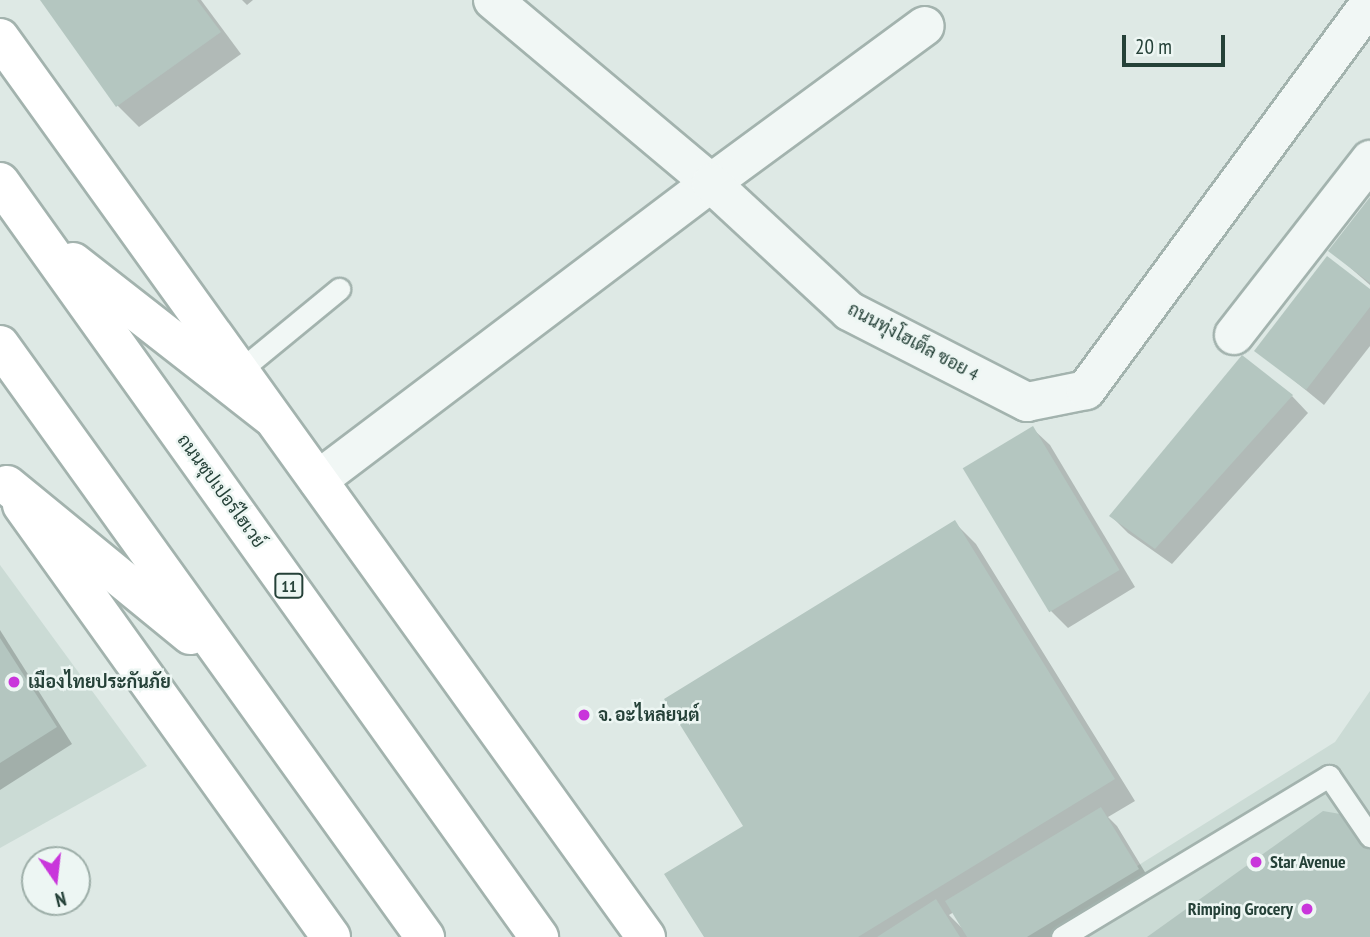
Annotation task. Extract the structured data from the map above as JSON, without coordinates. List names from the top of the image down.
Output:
{
  "streets": {
    "main road": ["ถนนซุปเปอร์ไฮเวย์", "11"],
    "street": ["ถนนทุ่งโฮเต็ล ซอย 4"]
  },
  "places": [
    "เมืองไทยประกันภัย",
    "จ. อะไหล่ยนต์",
    "Star Avenue",
    "Rimping Grocery"
  ],
  "scale_bar": "20 m",
  "north": "bottom"
}
